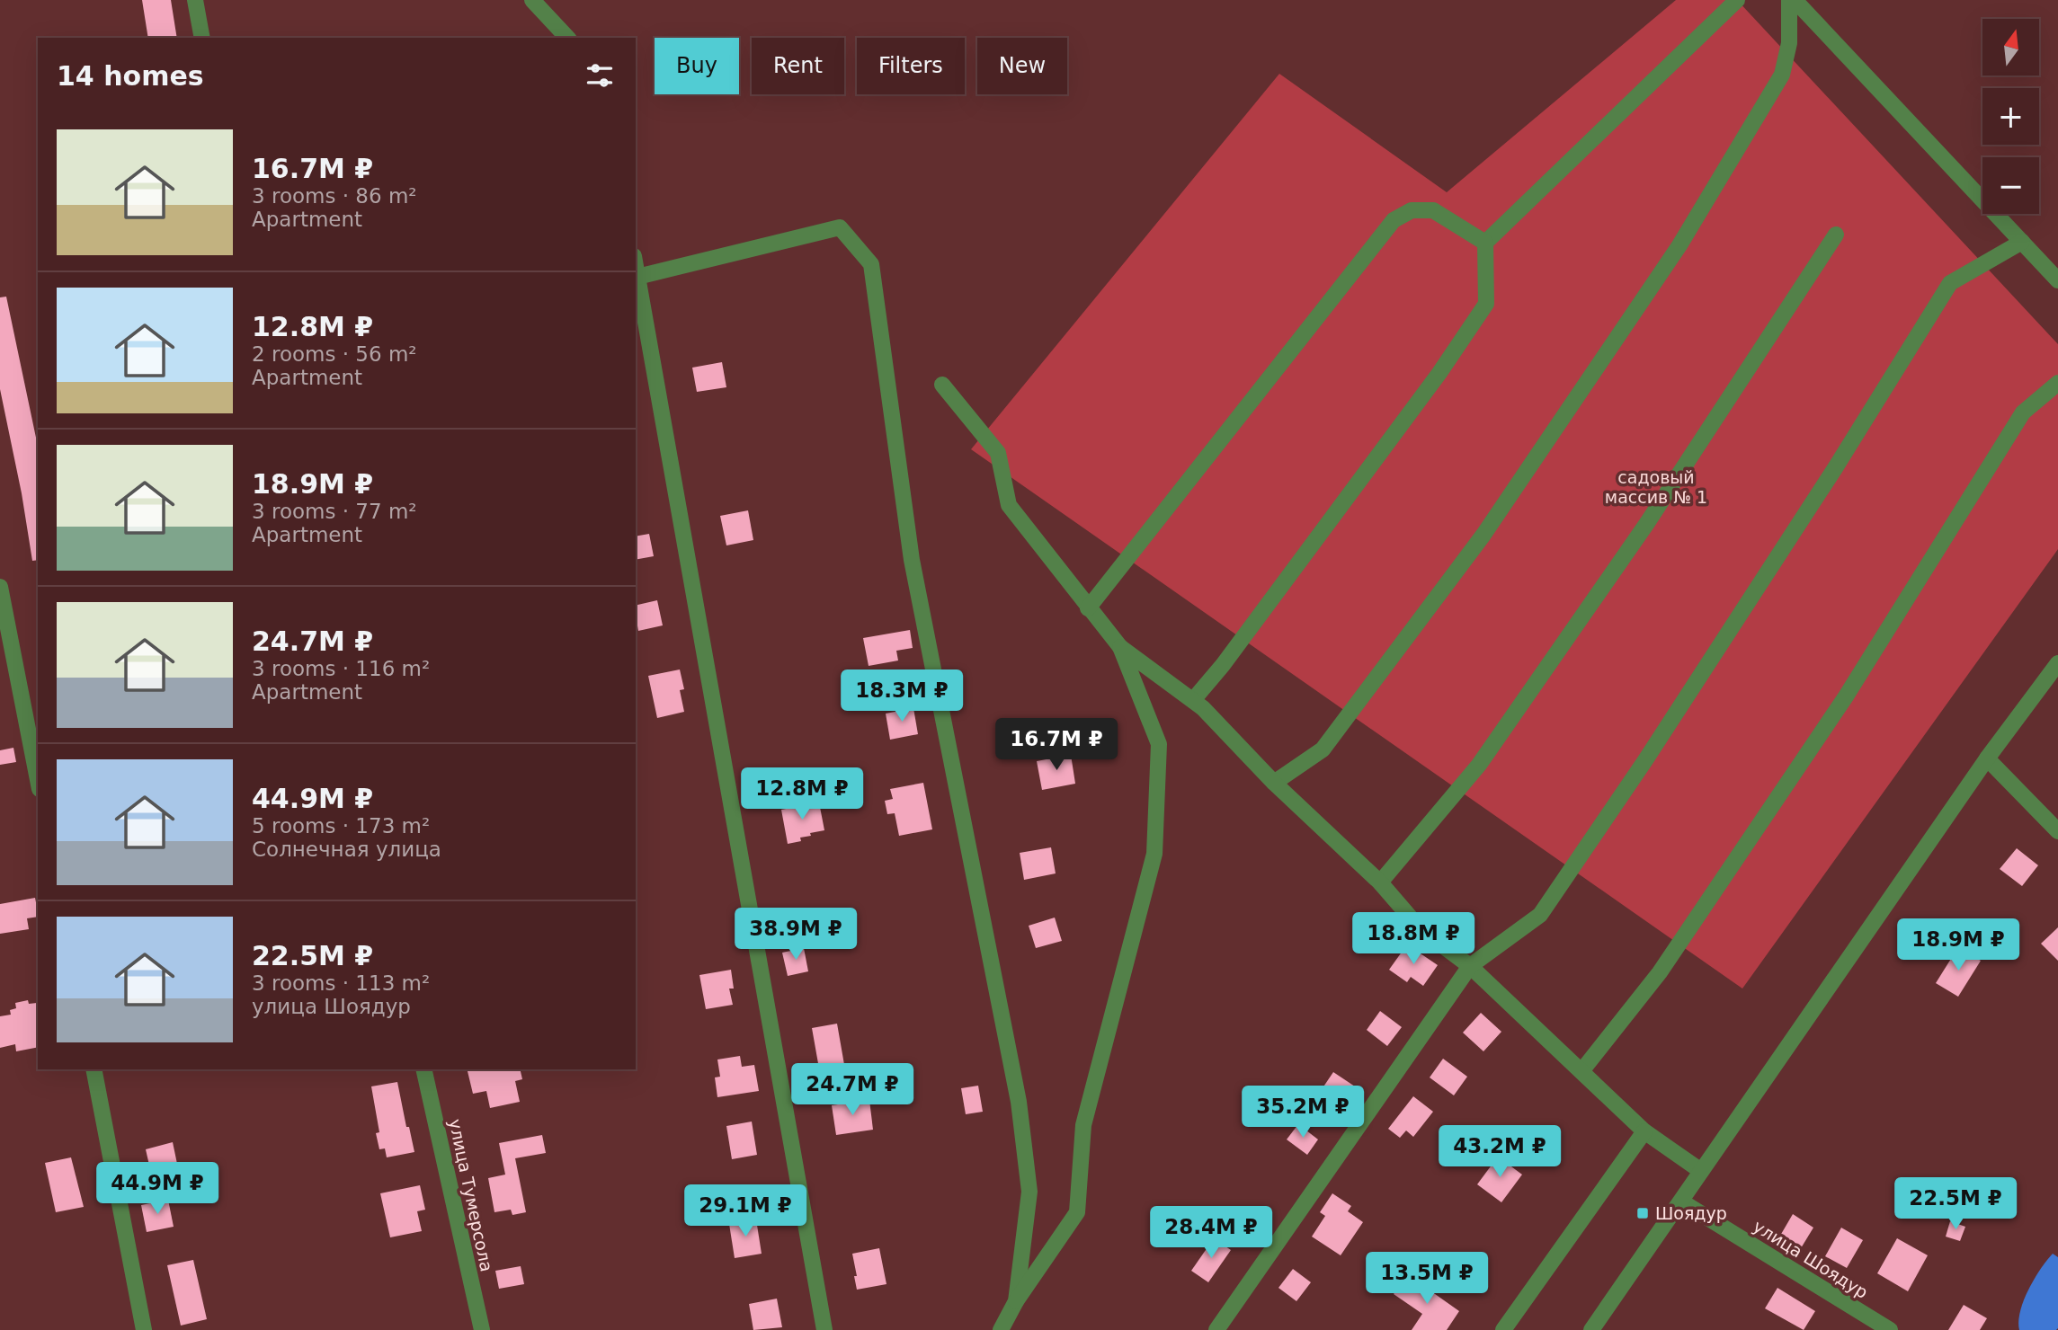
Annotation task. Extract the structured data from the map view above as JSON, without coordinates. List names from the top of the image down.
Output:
{
  "streets": {
    "street": ["улица Тумерсола", "улица Шоядур"]
  },
  "parks": ["садовый массив № 1"],
  "places": {
    "transit": ["Шоядур"]
  },
  "north": "top",
  "page": {
    "map_buttons": ["+", "−"],
    "chip": [
      "Buy",
      "Rent",
      "Filters",
      "New"
    ],
    "heading": "14 homes",
    "list": [
      {
        "name": "16.7M ₽",
        "note": "3 rooms · 86 m² · Apartment"
      },
      {
        "name": "12.8M ₽",
        "note": "2 rooms · 56 m² · Apartment"
      },
      {
        "name": "18.9M ₽",
        "note": "3 rooms · 77 m² · Apartment"
      },
      {
        "name": "24.7M ₽",
        "note": "3 rooms · 116 m² · Apartment"
      },
      {
        "name": "44.9M ₽",
        "note": "5 rooms · 173 m² · Солнечная улица"
      },
      {
        "name": "22.5M ₽",
        "note": "3 rooms · 113 m² · улица Шоядур"
      }
    ],
    "price": [
      "18.3M ₽",
      "16.7M ₽",
      "12.8M ₽",
      "38.9M ₽",
      "18.8M ₽",
      "18.9M ₽",
      "24.7M ₽",
      "35.2M ₽",
      "43.2M ₽",
      "44.9M ₽",
      "22.5M ₽",
      "29.1M ₽",
      "28.4M ₽",
      "13.5M ₽"
    ]
  }
}
